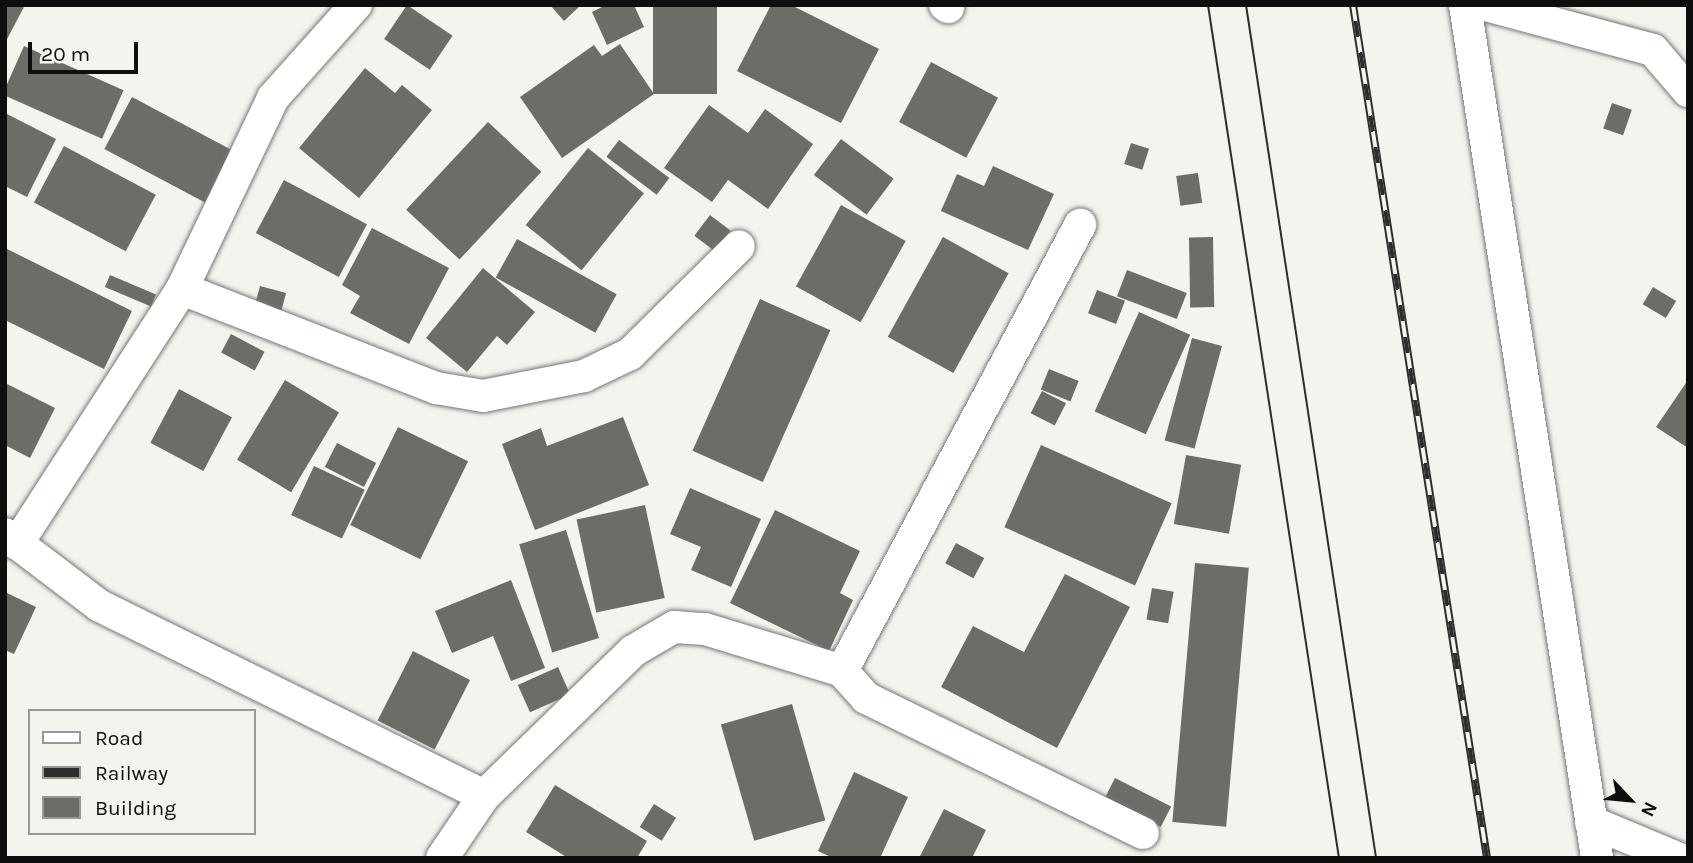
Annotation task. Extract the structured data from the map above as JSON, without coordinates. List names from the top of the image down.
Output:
{
  "legend": ["Road", "Railway", "Building"],
  "scale_bar": "20 m",
  "north": "bottom right"
}
